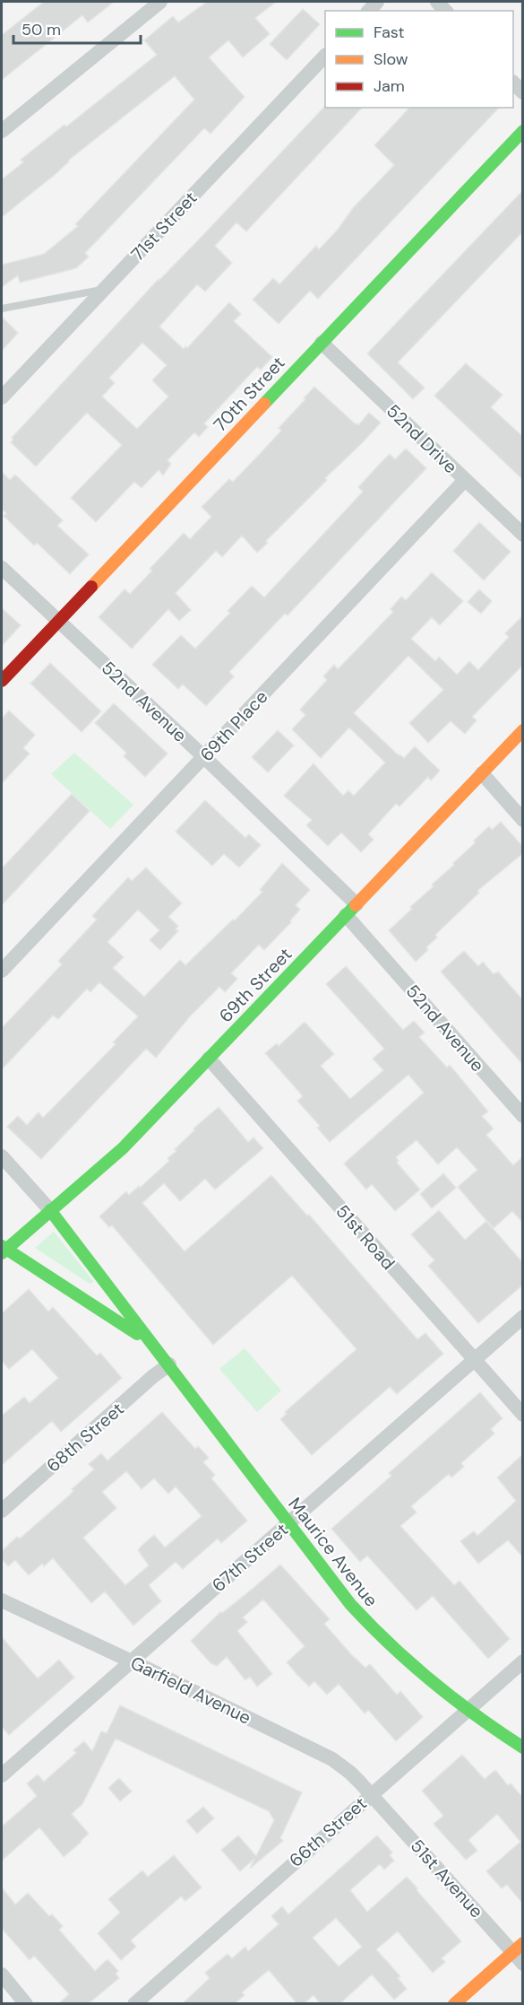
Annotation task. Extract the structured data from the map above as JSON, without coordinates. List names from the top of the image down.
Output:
{
  "streets": {
    "street": [
      "71st Street",
      "70th Street",
      "52nd Drive",
      "52nd Avenue",
      "69th Place",
      "69th Street",
      "51st Road",
      "68th Street",
      "Maurice Avenue",
      "67th Street",
      "Garfield Avenue",
      "66th Street",
      "51st Avenue"
    ]
  },
  "crossings": [
    ["70th Street", "52nd Drive"],
    ["70th Street", "52nd Avenue"],
    ["52nd Drive", "69th Place"],
    ["52nd Avenue", "69th Place"],
    ["52nd Avenue", "69th Street"],
    ["69th Street", "51st Road"],
    ["69th Street", "Maurice Avenue"],
    ["51st Road", "67th Street"],
    ["68th Street", "Maurice Avenue"],
    ["Maurice Avenue", "67th Street"],
    ["Maurice Avenue", "66th Street"],
    ["67th Street", "Garfield Avenue"],
    ["Garfield Avenue", "66th Street"],
    ["Garfield Avenue", "51st Avenue"],
    ["66th Street", "51st Avenue"]
  ],
  "legend": ["Fast", "Slow", "Jam"],
  "scale_bar": "50 m"
}
